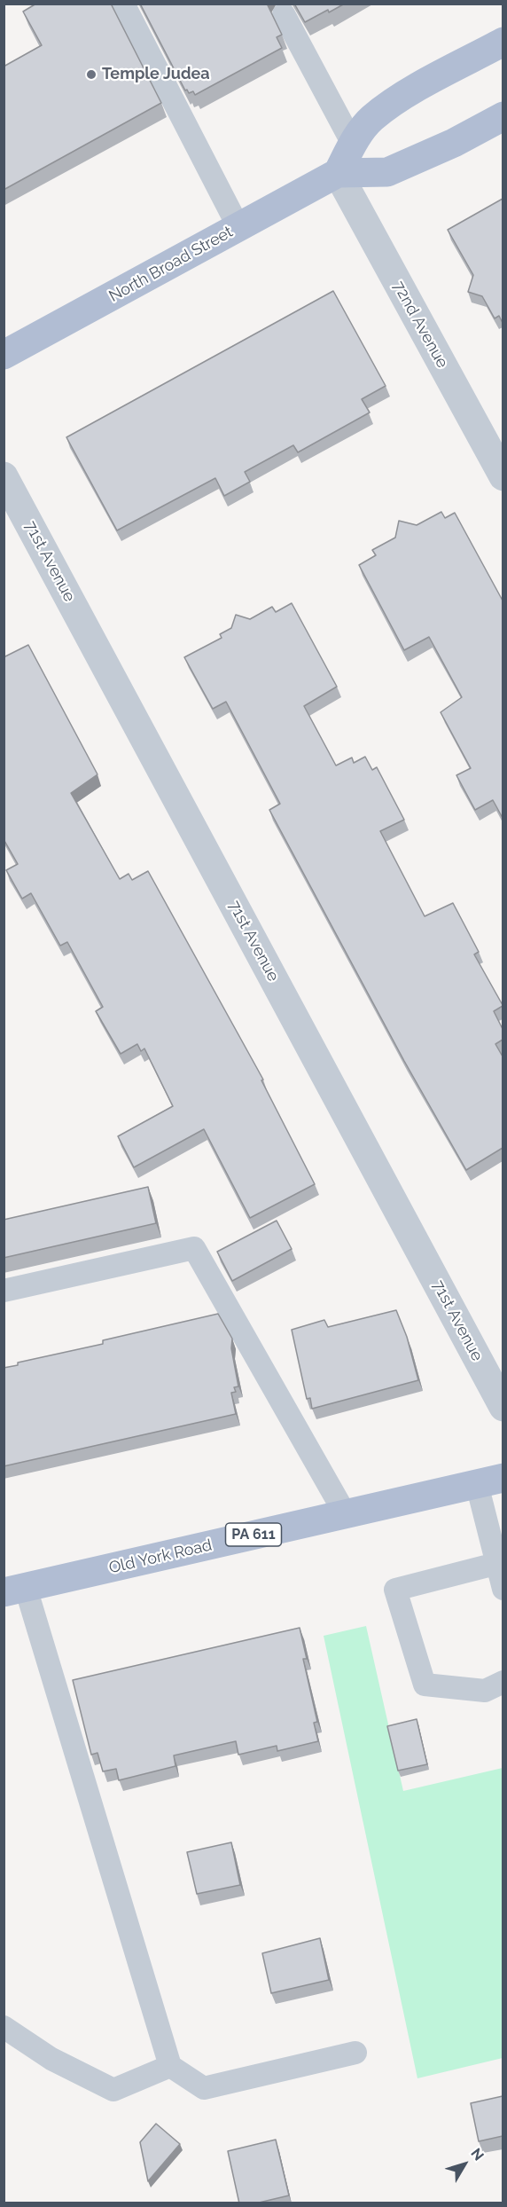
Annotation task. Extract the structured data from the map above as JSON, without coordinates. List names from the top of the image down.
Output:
{
  "streets": {
    "main road": ["North Broad Street", "PA 611", "Old York Road"],
    "street": ["72nd Avenue", "71st Avenue"]
  },
  "crossings": [
    ["North Broad Street", "72nd Avenue"]
  ],
  "places": ["Temple Judea"],
  "north": "top right"
}
